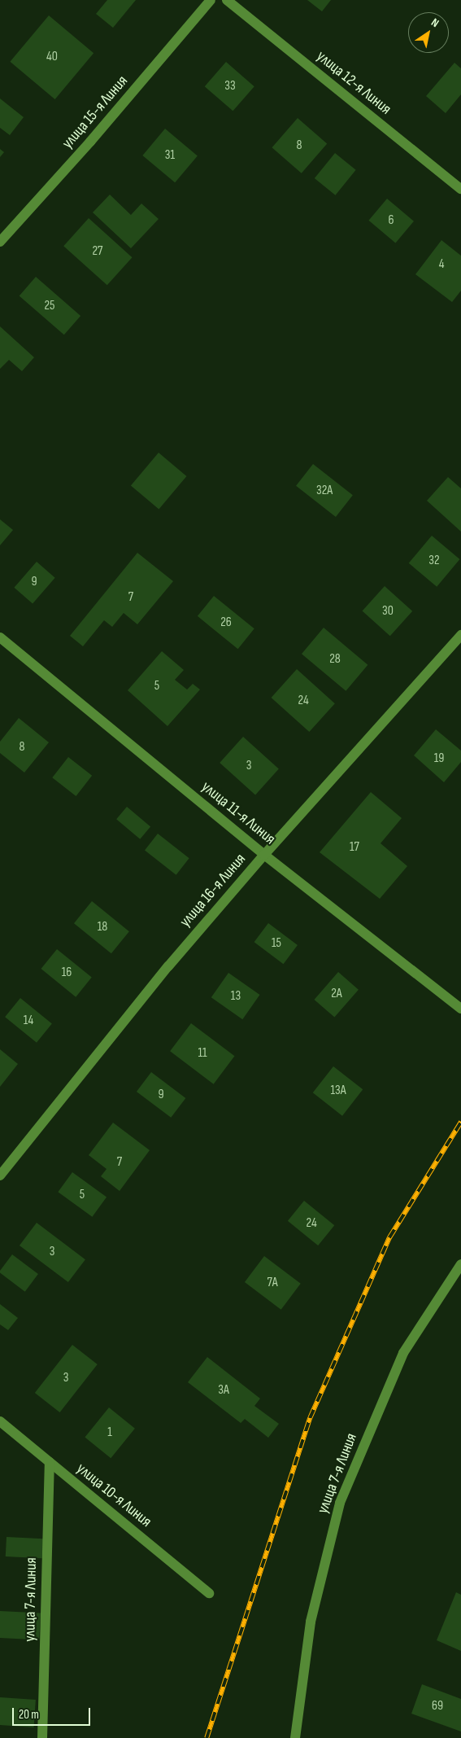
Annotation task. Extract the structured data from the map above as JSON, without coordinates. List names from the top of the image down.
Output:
{
  "streets": {
    "street": [
      "улица 12-я Линия",
      "улица 15-я Линия",
      "улица 11-я Линия",
      "улица 16-я Линия",
      "улица 7-я Линия",
      "улица 10-я Линия"
    ]
  },
  "crossings": [
    ["улица 11-я Линия", "улица 16-я Линия"],
    ["улица 7-я Линия", "улица 10-я Линия"]
  ],
  "house_numbers": [
    "40",
    "33",
    "8",
    "31",
    "6",
    "27",
    "4",
    "25",
    "32А",
    "32",
    "9",
    "7",
    "30",
    "26",
    "28",
    "5",
    "24",
    "8",
    "19",
    "3",
    "17",
    "18",
    "15",
    "16",
    "2А",
    "13",
    "14",
    "11",
    "13А",
    "9",
    "7",
    "5",
    "24",
    "3",
    "7А",
    "3",
    "3А",
    "1",
    "69"
  ],
  "scale_bar": "20 m",
  "north": "top right"
}
